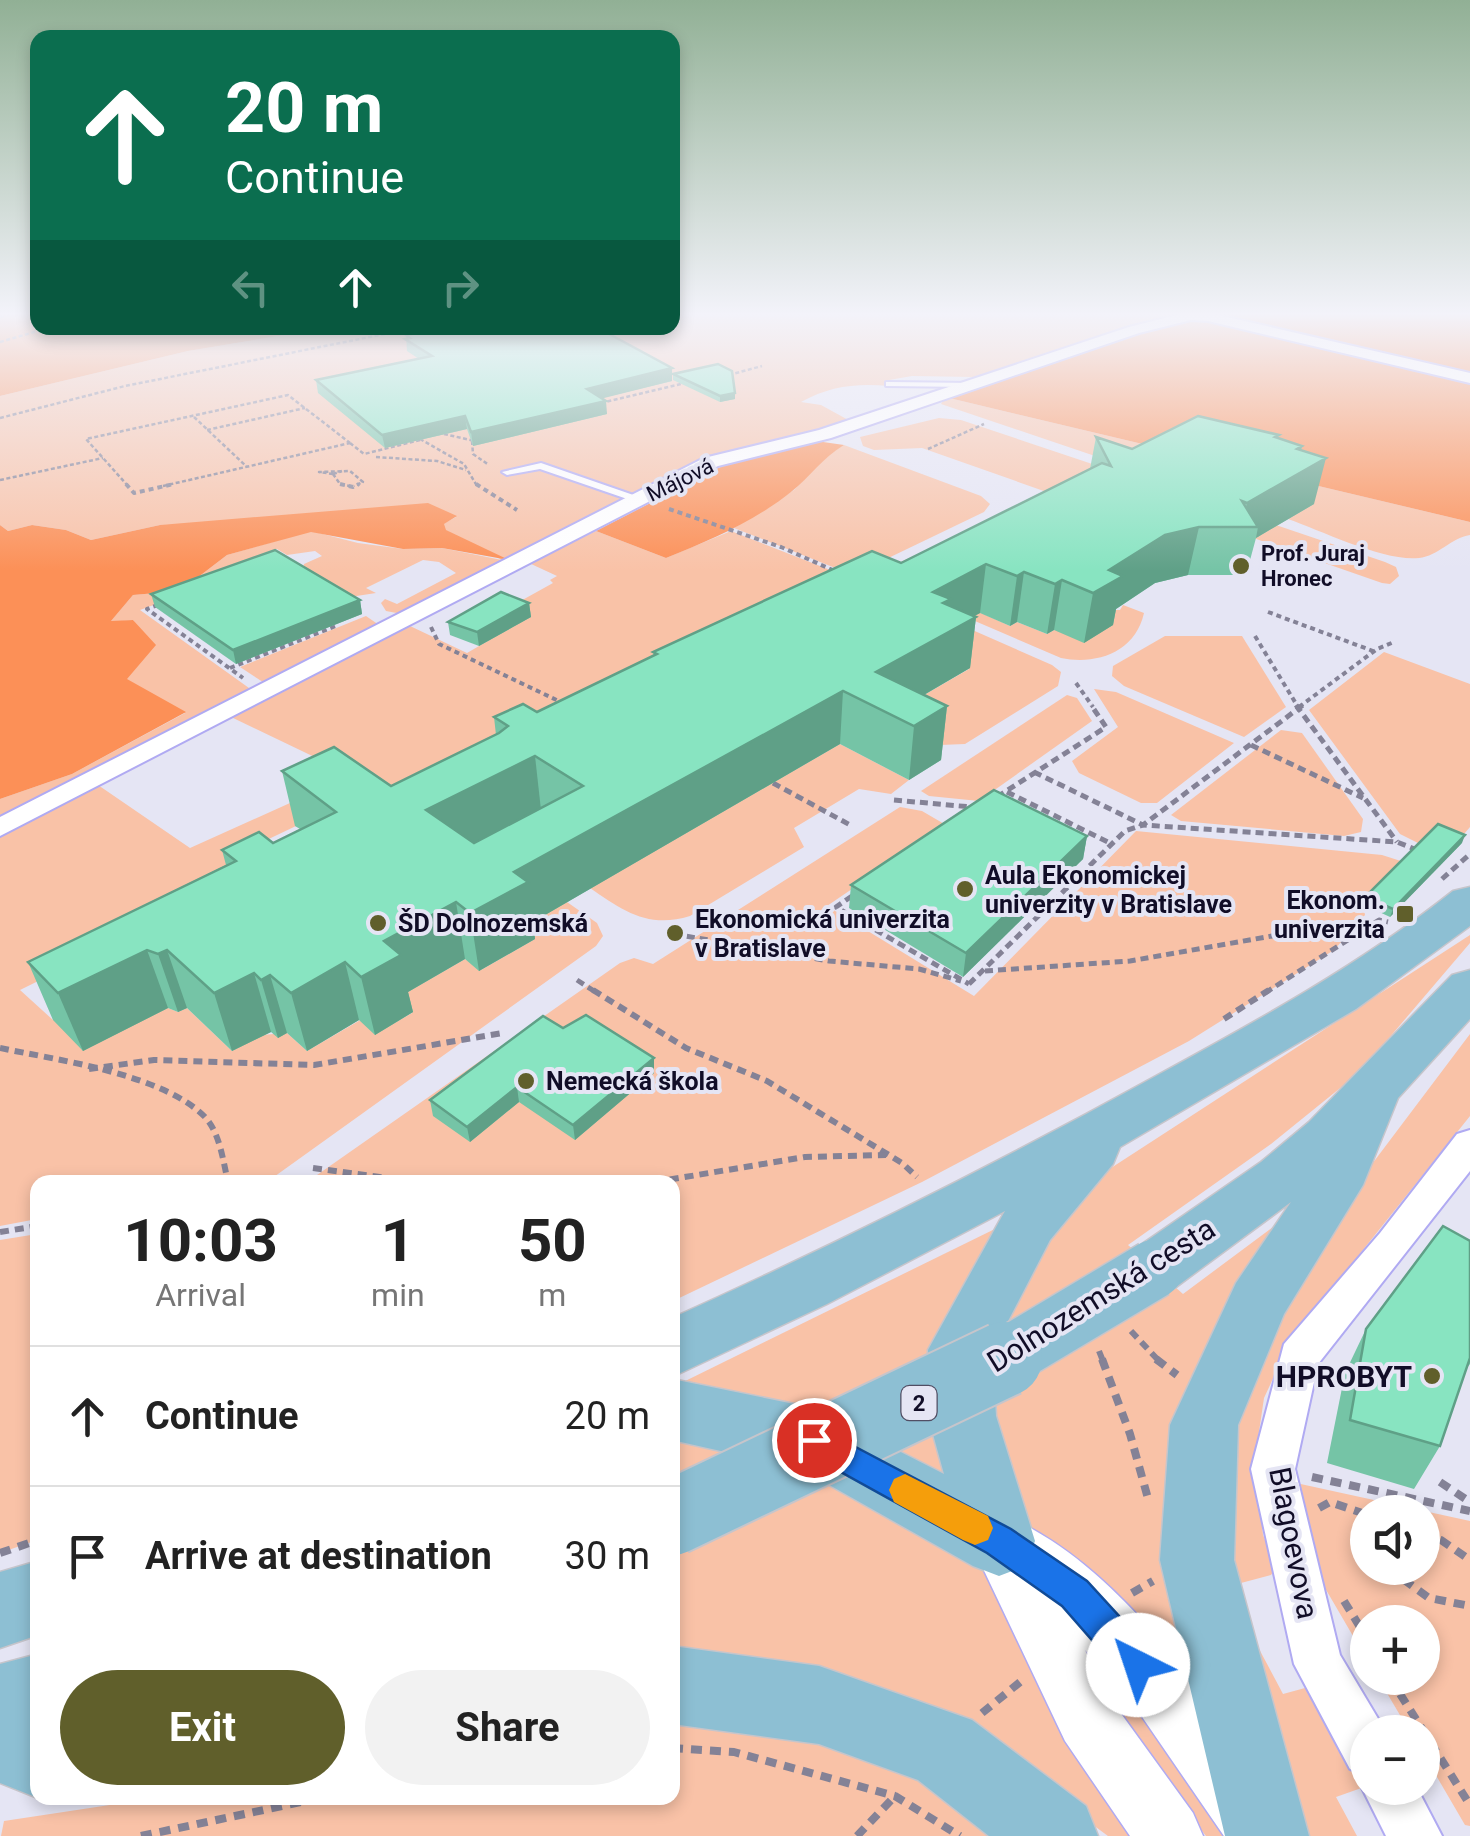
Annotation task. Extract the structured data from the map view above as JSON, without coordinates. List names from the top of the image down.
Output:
{
  "streets": {
    "main road": ["Dolnozemská cesta", "2"],
    "street": ["Májová", "Blagoevova"]
  },
  "places": {
    "other": [
      "Prof. Juraj Hronec",
      "Aula Ekonomickej univerzity v Bratislave",
      "ŠD Dolnozemská",
      "Ekonomická univerzita v Bratislave",
      "Nemecká škola",
      "HPROBYT"
    ],
    "transit": ["Ekonom. univerzita"]
  },
  "page": {
    "turn": ["20 m", "Continue"],
    "eta": [
      "10:03",
      "Arrival",
      "1",
      "min",
      "50",
      "m"
    ],
    "list": [
      {
        "name": "Continue",
        "value": "20 m"
      },
      {
        "name": "Arrive at destination",
        "value": "30 m"
      }
    ],
    "map_buttons": ["+", "−"],
    "buttons": ["Exit", "Share"]
  }
}
